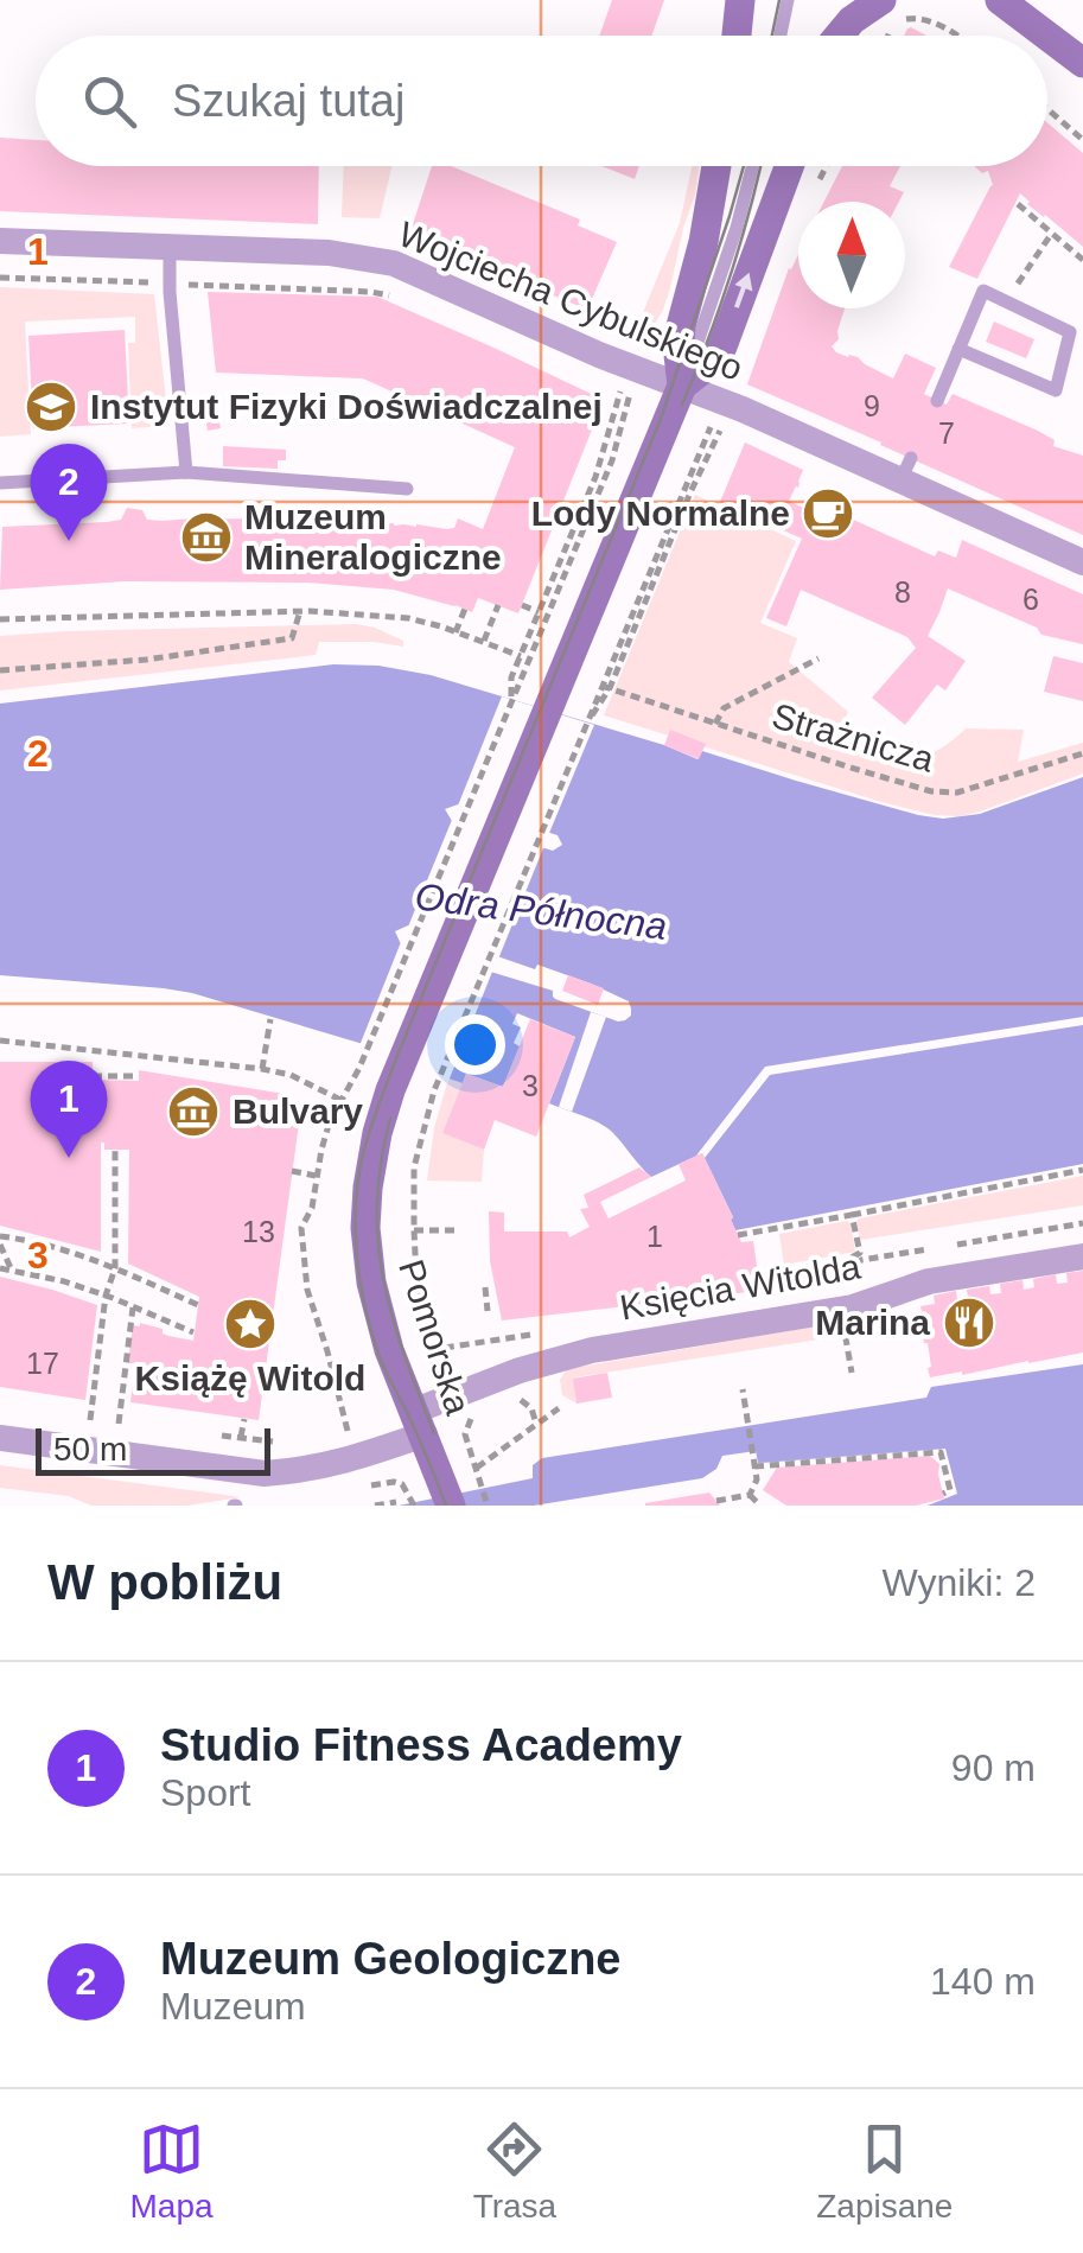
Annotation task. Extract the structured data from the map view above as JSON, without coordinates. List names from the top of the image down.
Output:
{
  "streets": {
    "street": ["Wojciecha Cybulskiego", "Księcia Witolda", "Pomorska"],
    "path": ["Strażnicza"]
  },
  "crossings": [
    ["Wojciecha Cybulskiego", "Pomorska"],
    ["Księcia Witolda", "Pomorska"]
  ],
  "water": ["Odra Północna"],
  "places": {
    "school or university": ["Instytut Fizyki Doświadczalnej"],
    "cafe": ["Lody Normalne"],
    "museum": ["Muzeum Mineralogiczne", "Bulvary"],
    "restaurant": ["Marina"],
    "place": ["Książę Witold"]
  },
  "house_numbers": [
    "9",
    "7",
    "8",
    "6",
    "3",
    "13",
    "1",
    "17"
  ],
  "scale_bar": "50 m",
  "north": "top",
  "page": {
    "search": "Szukaj tutaj",
    "pins": ["2", "1"],
    "scale": "50 m",
    "heading": ["W pobliżu", "Wyniki: 2"],
    "list": [
      {
        "mark": "1",
        "name": "Studio Fitness Academy",
        "note": "Sport",
        "value": "90 m"
      },
      {
        "mark": "2",
        "name": "Muzeum Geologiczne",
        "note": "Muzeum",
        "value": "140 m"
      }
    ],
    "nav": ["Mapa", "Trasa", "Zapisane"]
  },
  "grid": {
    "rows": ["1", "2", "3"]
  }
}
